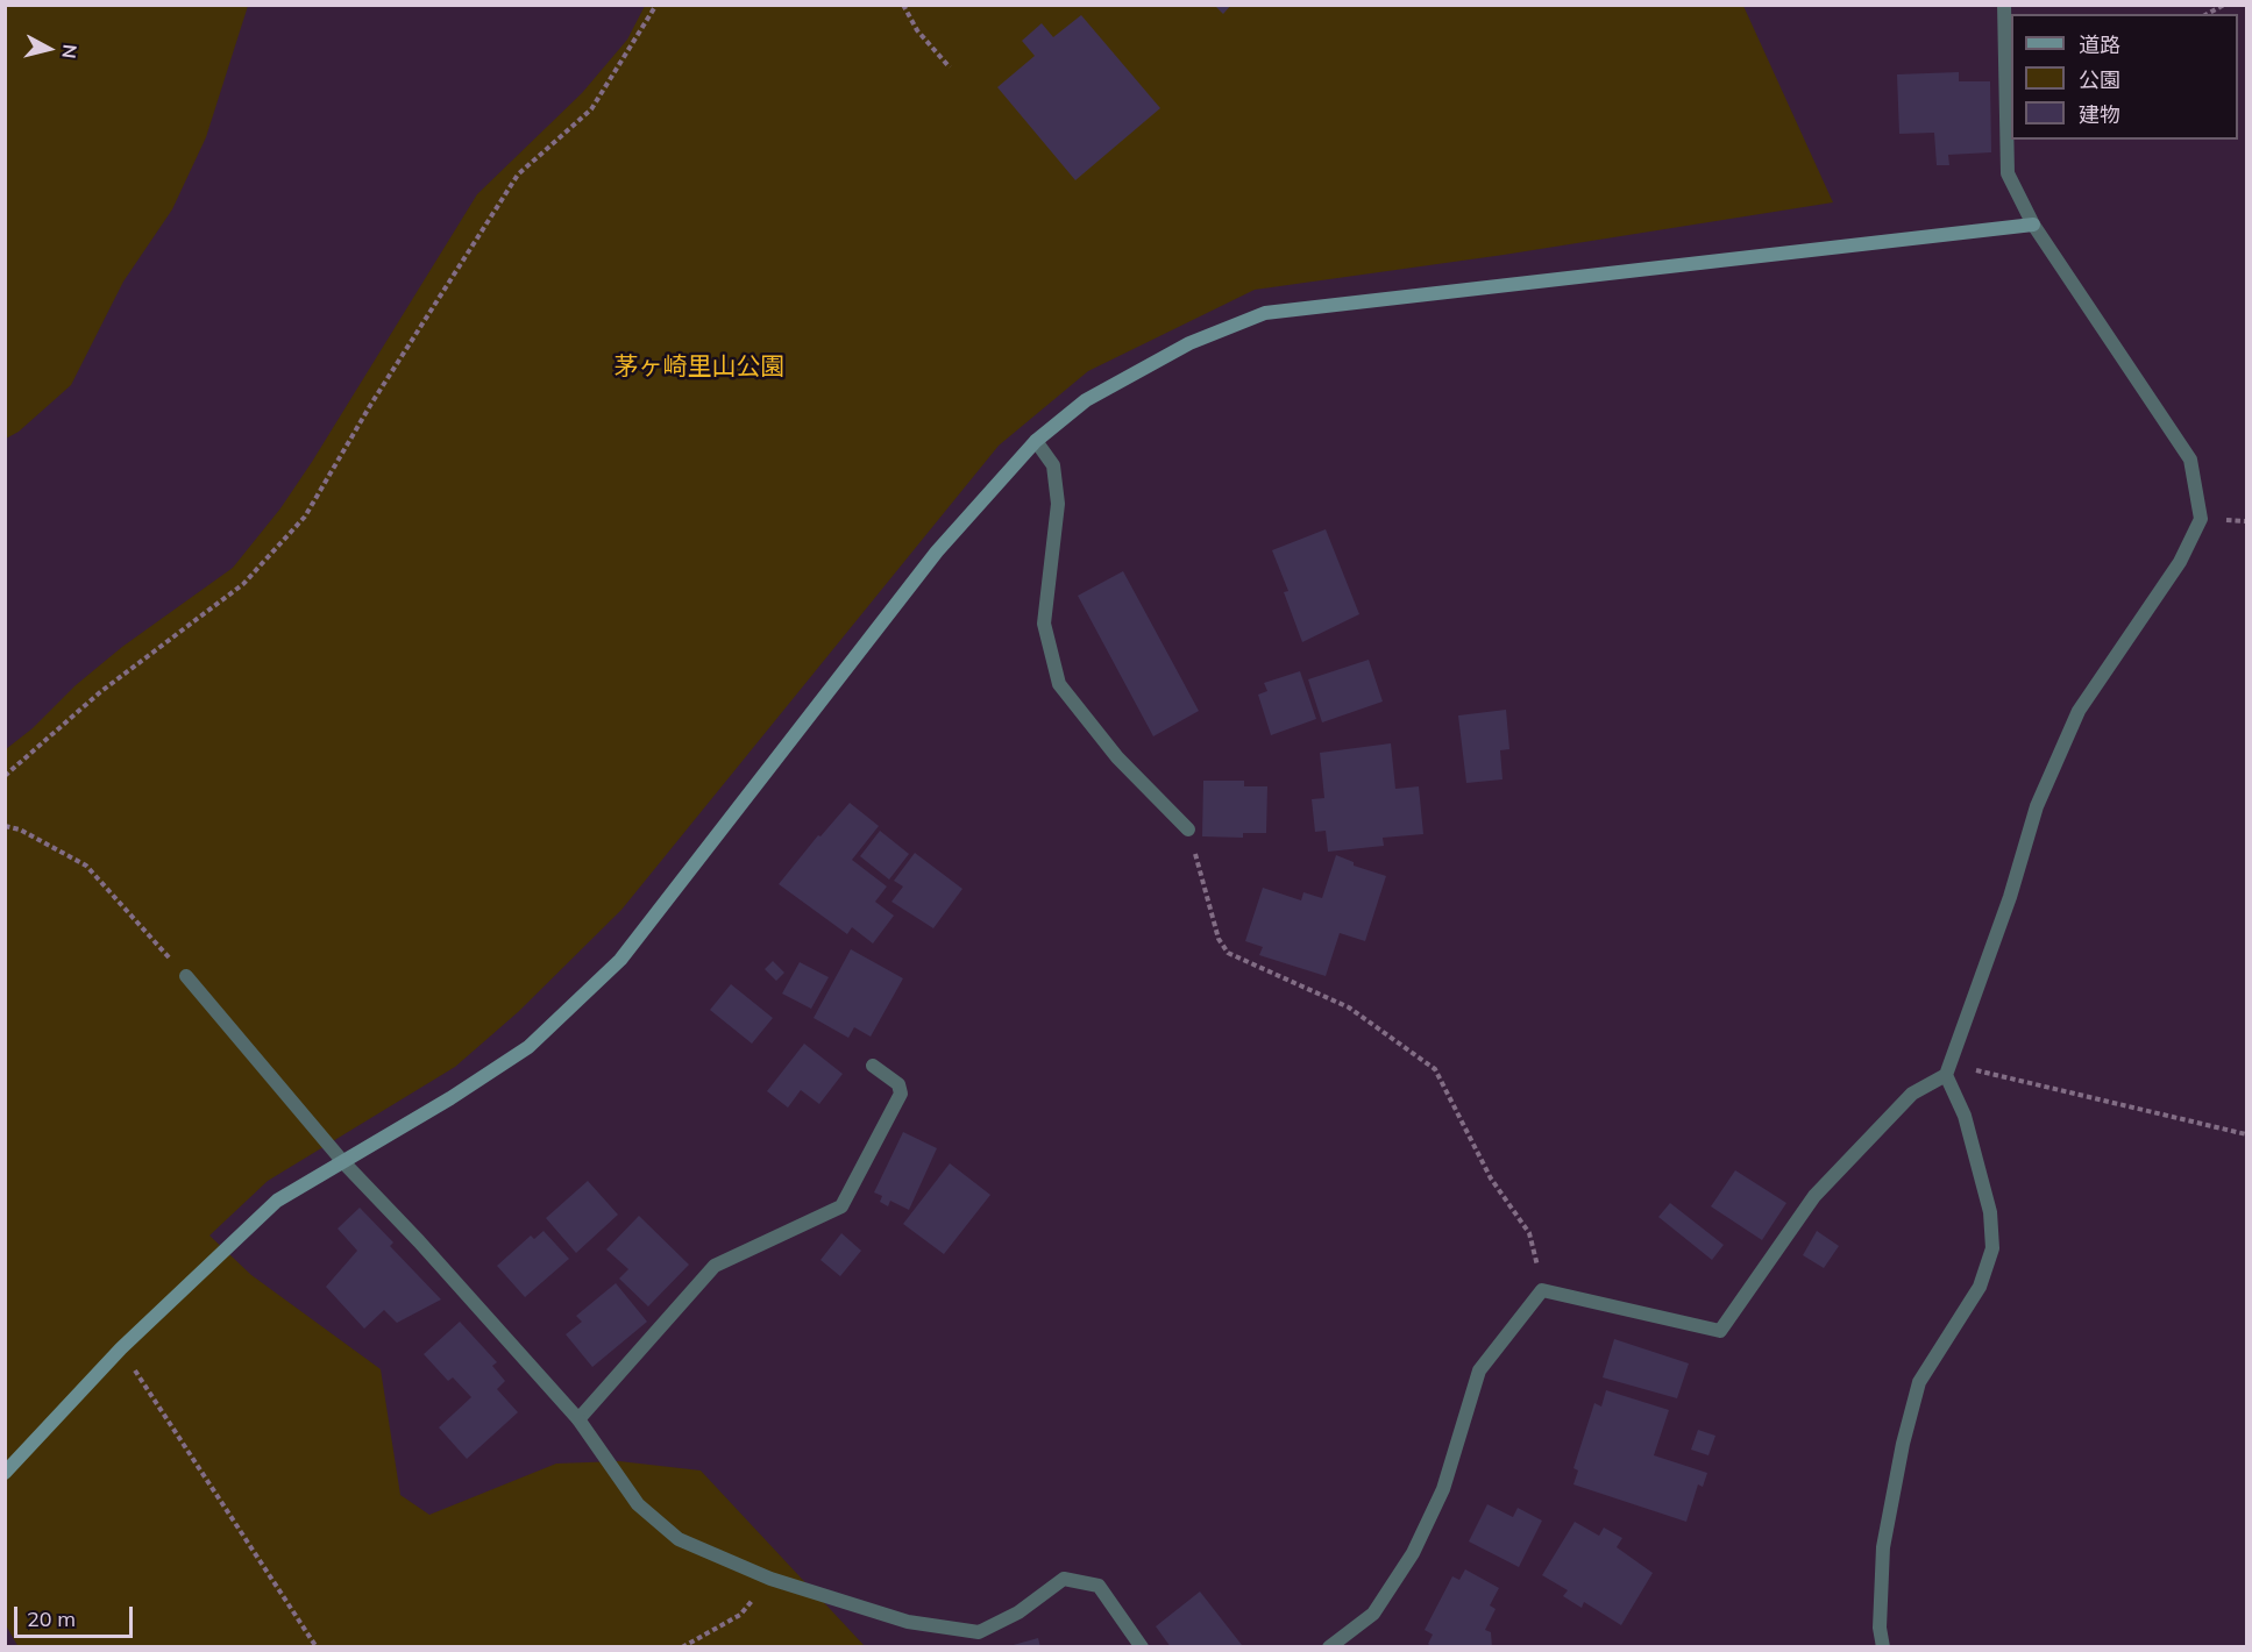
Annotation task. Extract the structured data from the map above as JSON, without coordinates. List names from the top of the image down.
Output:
{
  "parks": ["茅ヶ崎里山公園"],
  "legend": ["道路", "公園", "建物"],
  "scale_bar": "20 m",
  "north": "right"
}
